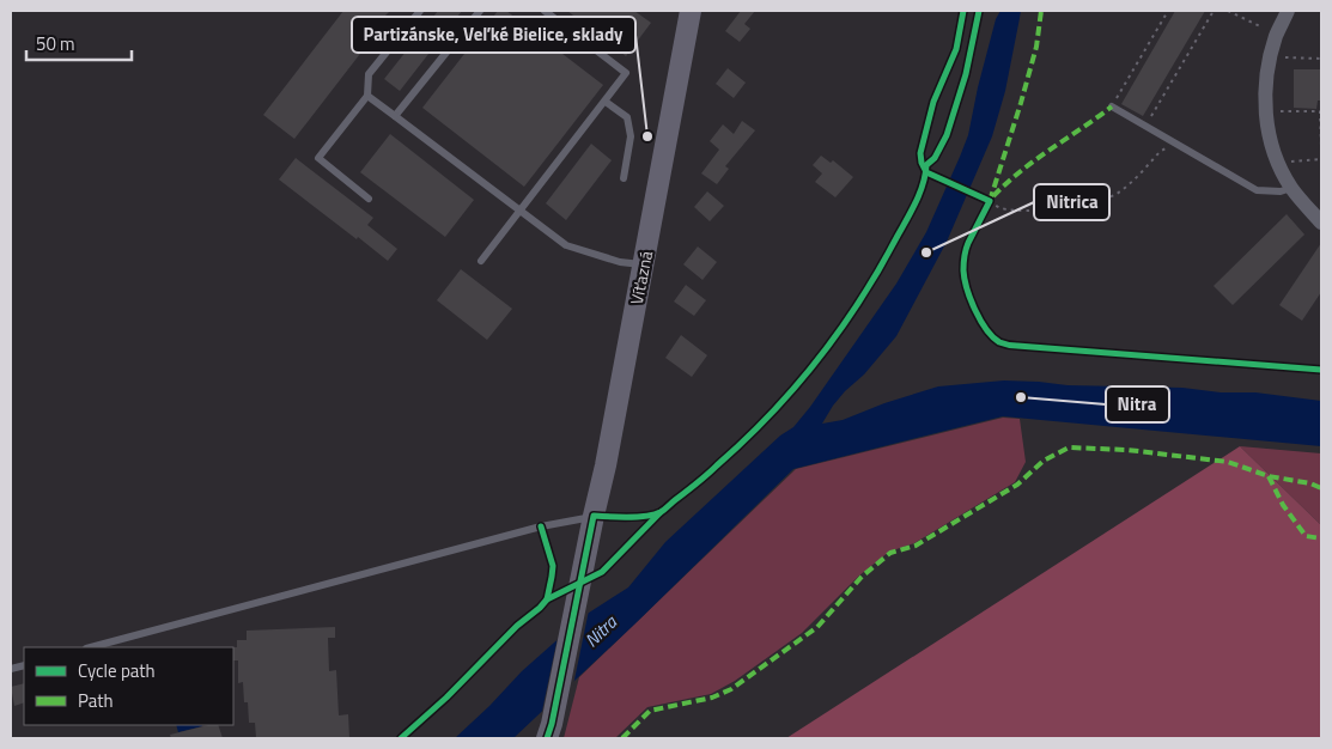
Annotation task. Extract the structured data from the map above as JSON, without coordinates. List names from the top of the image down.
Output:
{
  "streets": {
    "main road": ["Víťazná"]
  },
  "water": ["Nitra"],
  "places": ["Partizánske, Veľké Bielice, sklady", "Nitrica", "Nitra"],
  "legend": ["Cycle path", "Path"],
  "scale_bar": "50 m"
}
